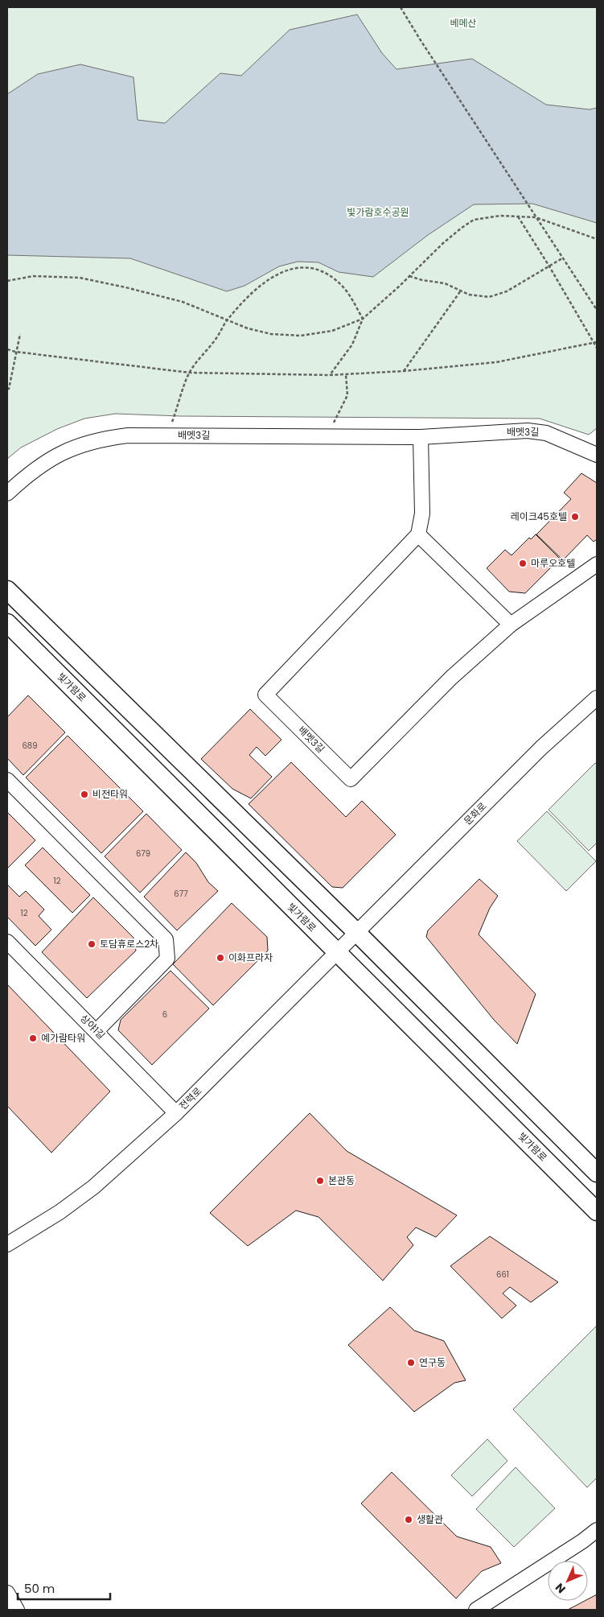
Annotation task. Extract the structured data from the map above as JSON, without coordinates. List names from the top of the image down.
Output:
{
  "streets": {
    "main road": ["빛가람로"],
    "street": [
      "배멧3길",
      "문화로",
      "상야1길",
      "전력로"
    ]
  },
  "crossings": [
    ["빛가람로", "전력로"],
    ["문화로", "전력로"],
    ["상야1길", "전력로"]
  ],
  "parks": ["베메산", "빛가람호수공원"],
  "places": [
    "레이크45호텔",
    "마루오호텔",
    "비전타워",
    "토담휴로스2차",
    "이화프라자",
    "예가람타워",
    "본관동",
    "연구동",
    "생활관"
  ],
  "house_numbers": [
    "689",
    "679",
    "12",
    "677",
    "12",
    "6",
    "661"
  ],
  "scale_bar": "50 m",
  "north": "bottom left"
}
